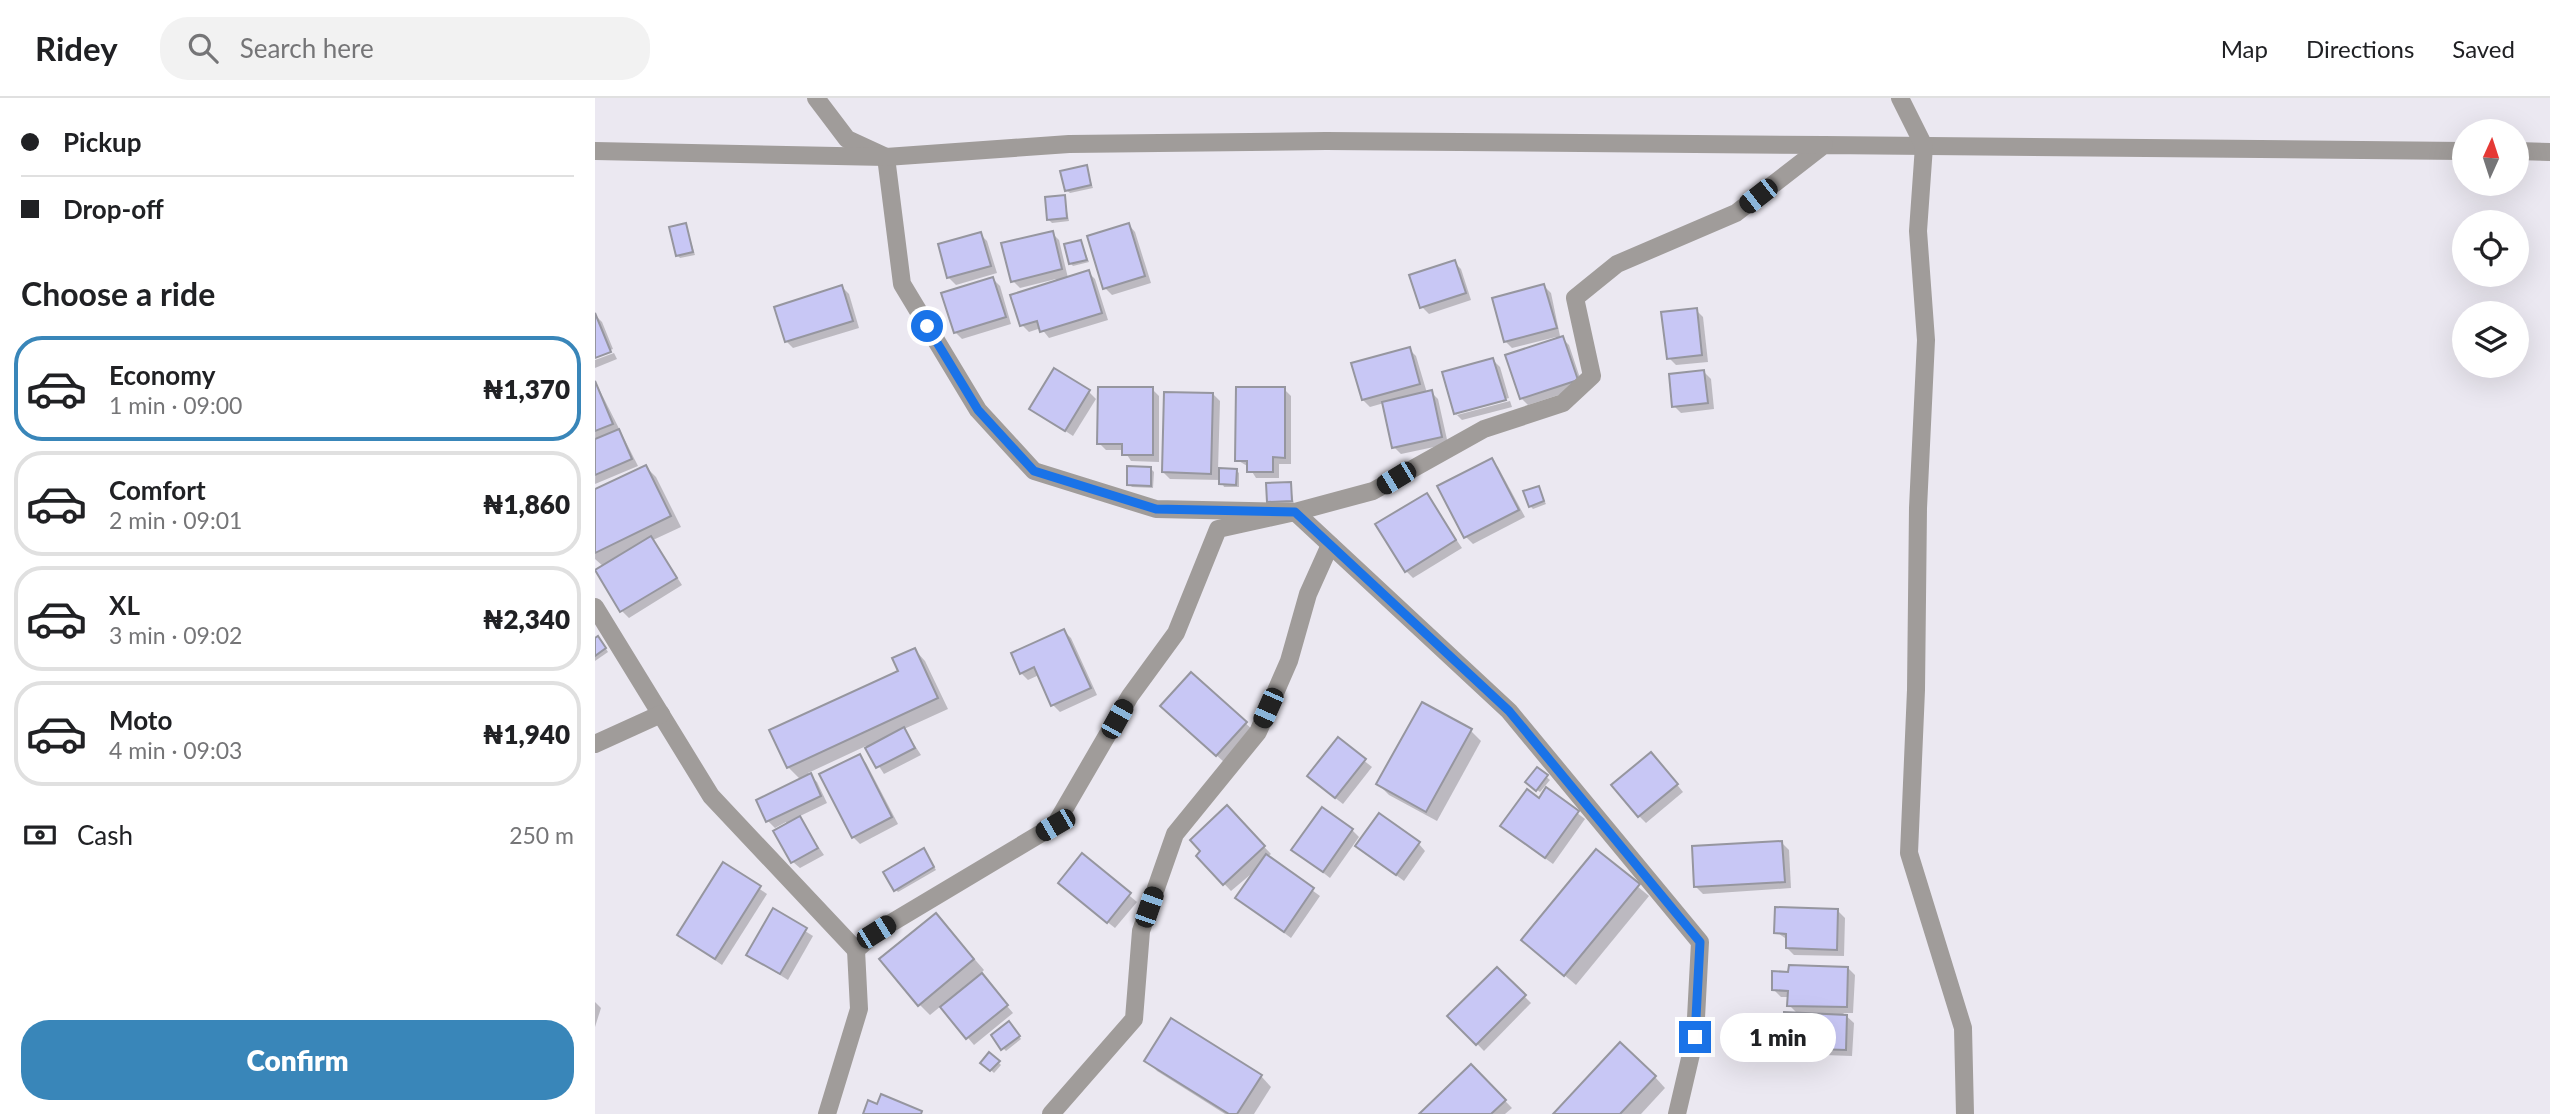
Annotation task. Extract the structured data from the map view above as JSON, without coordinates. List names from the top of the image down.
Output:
{
  "north": "top",
  "page": {
    "header": "Ridey",
    "search": "Search here",
    "nav": ["Map", "Directions", "Saved"],
    "banner": ["Pickup", "Drop-off"],
    "heading": "Choose a ride",
    "list": [
      {
        "name": "Economy",
        "note": "1 min · 09:00",
        "value": "₦1,370"
      },
      {
        "name": "Comfort",
        "note": "2 min · 09:01",
        "value": "₦1,860"
      },
      {
        "name": "XL",
        "note": "3 min · 09:02",
        "value": "₦2,340"
      },
      {
        "name": "Moto",
        "note": "4 min · 09:03",
        "value": "₦1,940"
      }
    ],
    "pay": ["Cash", "250 m"],
    "buttons": "Confirm",
    "bubble": "1 min"
  }
}
